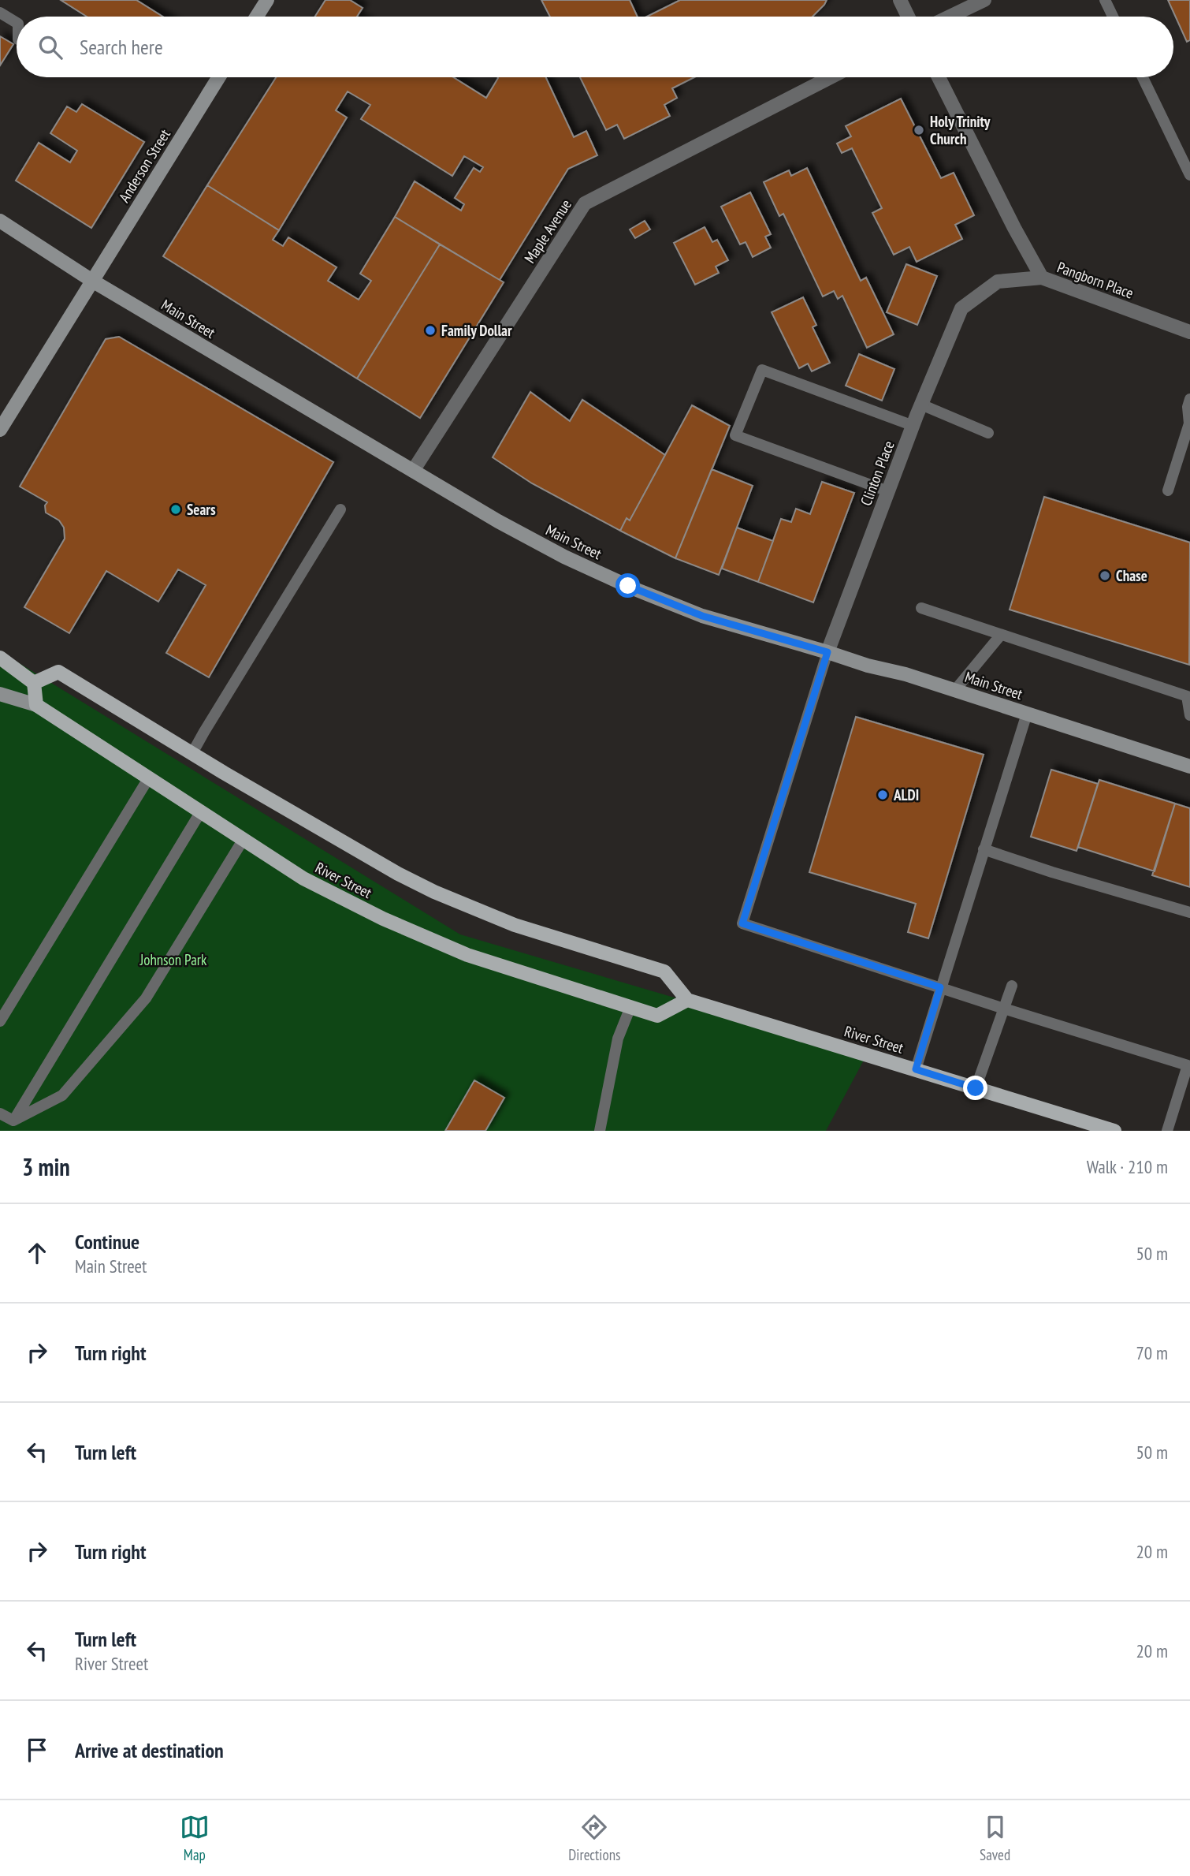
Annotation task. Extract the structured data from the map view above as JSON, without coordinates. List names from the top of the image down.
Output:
{
  "streets": {
    "main road": ["Anderson Street", "Main Street", "River Street"],
    "street": ["Maple Avenue", "Pangborn Place", "Clinton Place"]
  },
  "crossings": [
    ["Anderson Street", "Main Street"],
    ["Maple Avenue", "Main Street"],
    ["Pangborn Place", "Clinton Place"],
    ["Main Street", "Clinton Place"]
  ],
  "parks": ["Johnson Park"],
  "places": [
    "Holy Trinity Church",
    "Family Dollar",
    "Sears",
    "Chase",
    "ALDI"
  ],
  "page": {
    "search": "Search here",
    "heading": ["3 min", "Walk · 210 m"],
    "list": [
      ["Continue", "Main Street", "50 m"],
      ["Turn right", "70 m"],
      ["Turn left", "50 m"],
      ["Turn right", "20 m"],
      ["Turn left", "River Street", "20 m"],
      "Arrive at destination"
    ],
    "nav": ["Map", "Directions", "Saved"]
  }
}
